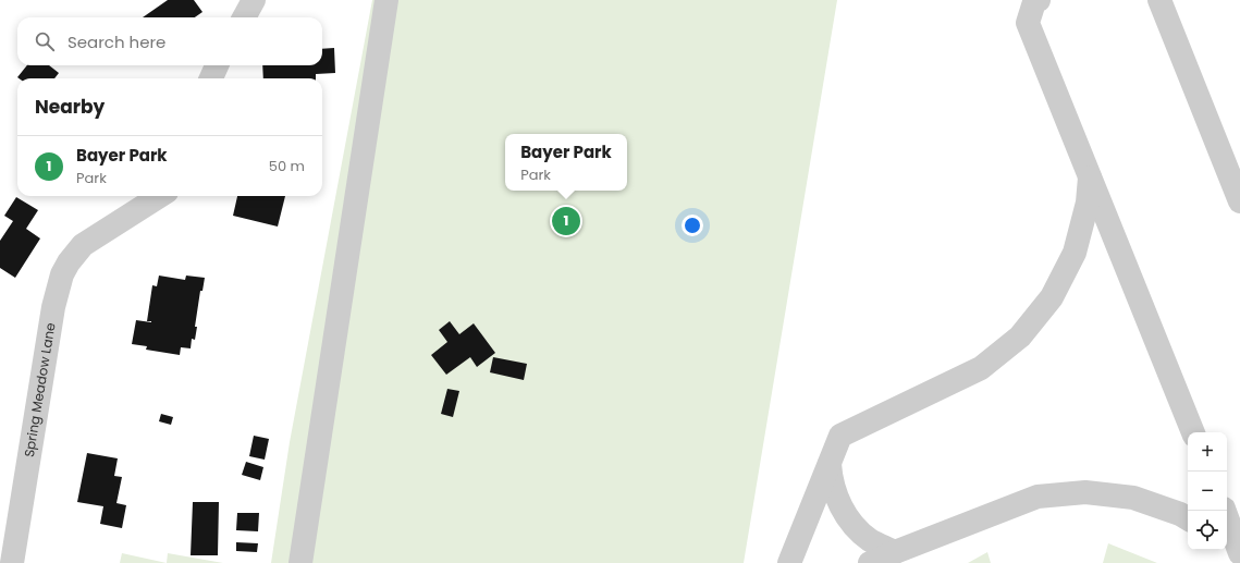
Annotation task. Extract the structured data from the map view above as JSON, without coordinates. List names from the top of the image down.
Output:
{
  "streets": {
    "street": ["Spring Meadow Lane"]
  },
  "page": {
    "search": "Search here",
    "heading": "Nearby",
    "popup": ["Bayer Park", "Park"],
    "list": [
      {
        "mark": "1",
        "name": "Bayer Park",
        "note": "Park",
        "value": "50 m"
      }
    ],
    "pins": "1",
    "map_buttons": ["+", "−"]
  }
}
